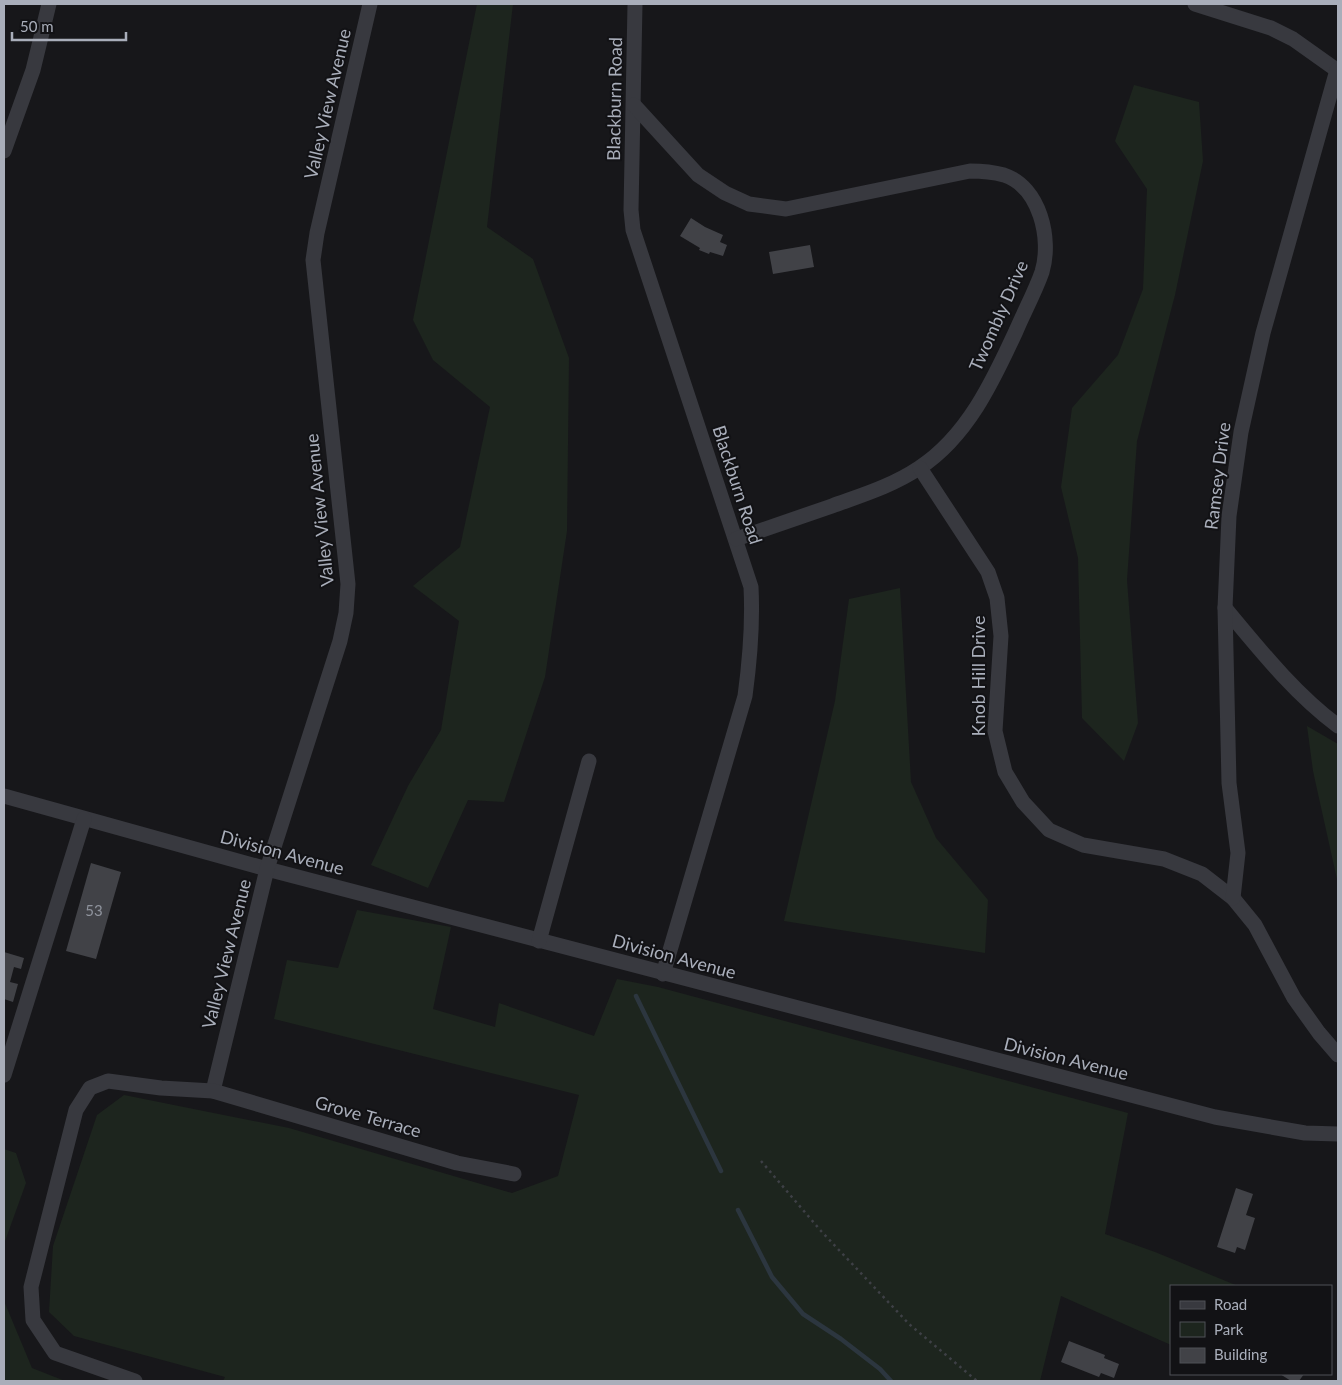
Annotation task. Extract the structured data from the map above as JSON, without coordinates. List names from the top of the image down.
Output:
{
  "streets": {
    "street": [
      "Blackburn Road",
      "Valley View Avenue",
      "Twombly Drive",
      "Ramsey Drive",
      "Knob Hill Drive",
      "Division Avenue",
      "Grove Terrace"
    ]
  },
  "crossings": [
    ["Blackburn Road", "Twombly Drive"],
    ["Blackburn Road", "Division Avenue"],
    ["Valley View Avenue", "Division Avenue"],
    ["Valley View Avenue", "Grove Terrace"],
    ["Twombly Drive", "Knob Hill Drive"],
    ["Ramsey Drive", "Knob Hill Drive"]
  ],
  "house_numbers": ["53"],
  "legend": ["Road", "Park", "Building"],
  "scale_bar": "50 m"
}
